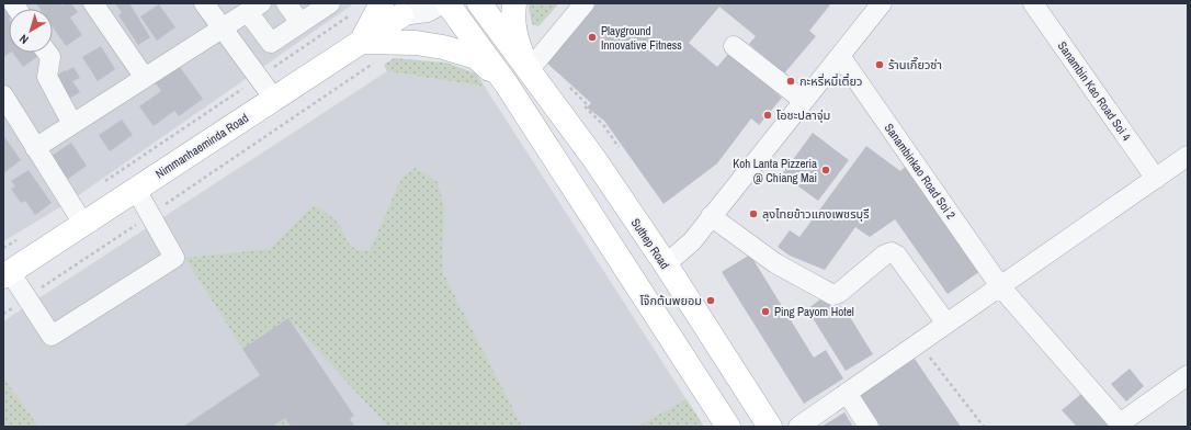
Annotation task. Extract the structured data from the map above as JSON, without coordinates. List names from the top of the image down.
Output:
{
  "streets": {
    "main road": ["Nimmanhaeminda Road", "Suthep Road"],
    "street": ["Sanambin Kao Road Soi 4", "Sanambinkao Road Soi 2"]
  },
  "places": [
    "Playground Innovative Fitness",
    "ร้านเกี๊ยวซ่า",
    "กะหรี่หมี่เตี๋ยว",
    "โอชะปลาจุ่ม",
    "Koh Lanta Pizzeria @ Chiang Mai",
    "ลุงไทยข้าวแกงเพชรบุรี",
    "โจ๊กต้นพยอม",
    "Ping Payom Hotel"
  ],
  "north": "bottom left"
}
